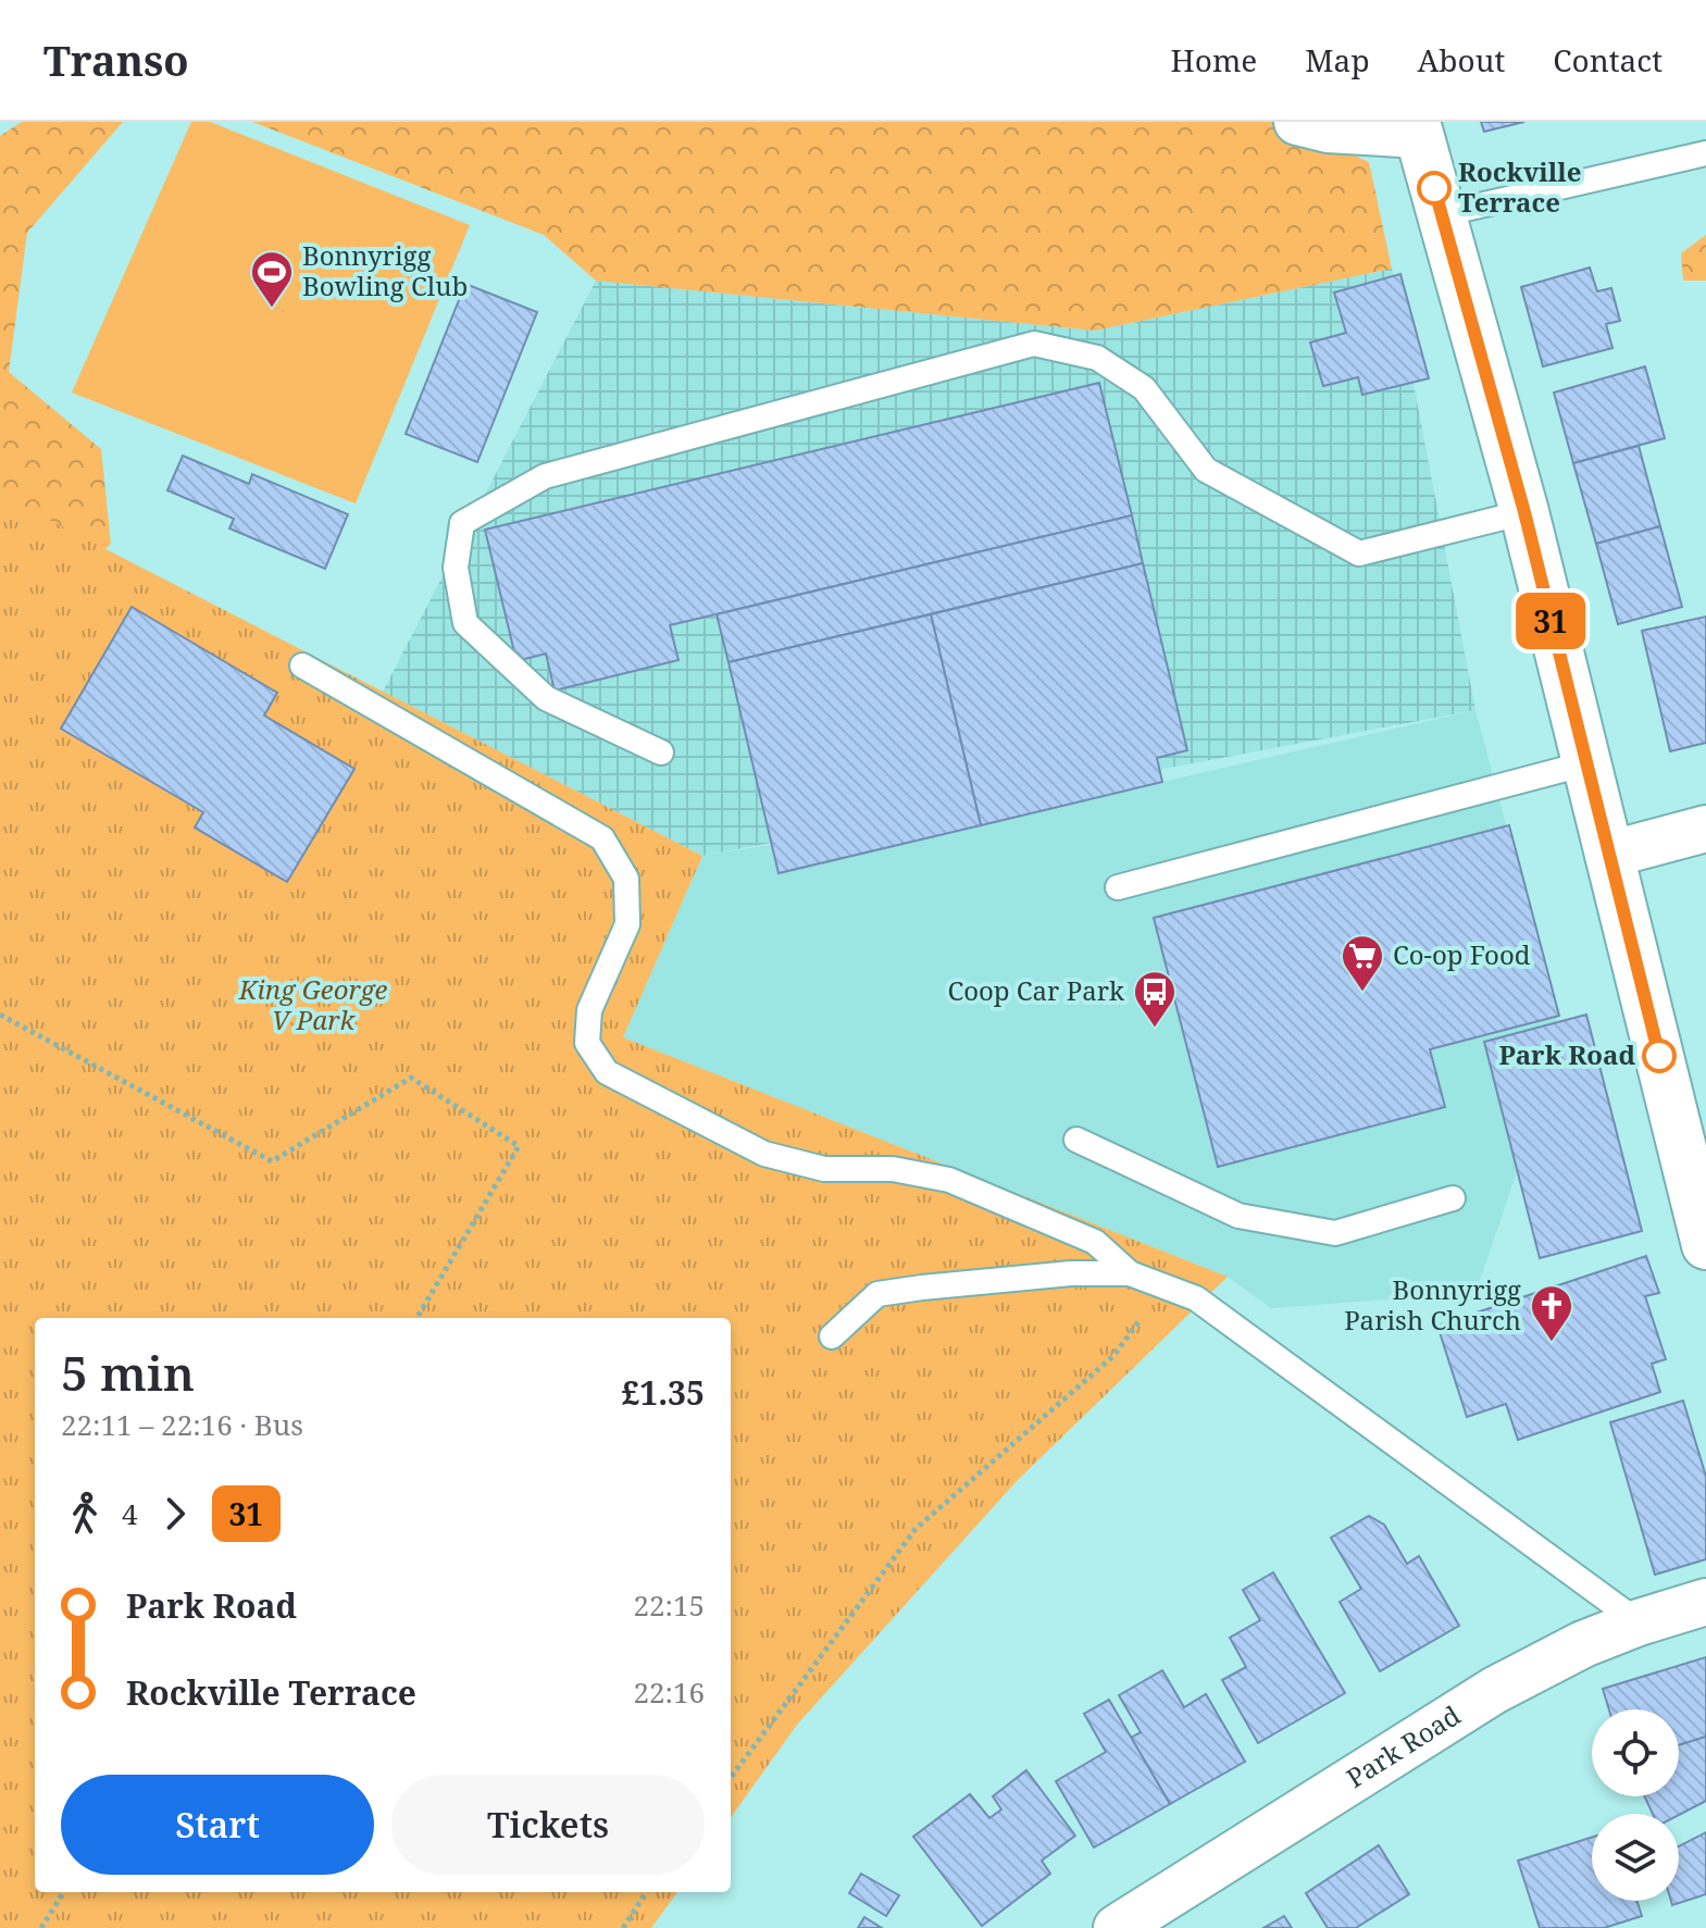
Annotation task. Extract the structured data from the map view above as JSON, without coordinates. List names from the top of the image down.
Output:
{
  "streets": {
    "street": ["Park Road"]
  },
  "parks": ["King George V Park"],
  "places": {
    "other": ["Rockville Terrace", "Park Road"],
    "sports": ["Bonnyrigg Bowling Club"],
    "supermarket": ["Co-op Food"],
    "bus stop": ["Coop Car Park"],
    "church": ["Bonnyrigg Parish Church"]
  },
  "lines": ["bus line 31"],
  "page": {
    "header": "Transo",
    "nav": [
      "Home",
      "Map",
      "About",
      "Contact"
    ],
    "on_map": "31",
    "heading": ["5 min", "22:11 – 22:16 · Bus", "£1.35"],
    "legs": ["4", "31"],
    "list": [
      {
        "name": "Park Road",
        "value": "22:15"
      },
      {
        "name": "Rockville Terrace",
        "value": "22:16"
      }
    ],
    "buttons": ["Start", "Tickets"]
  }
}
